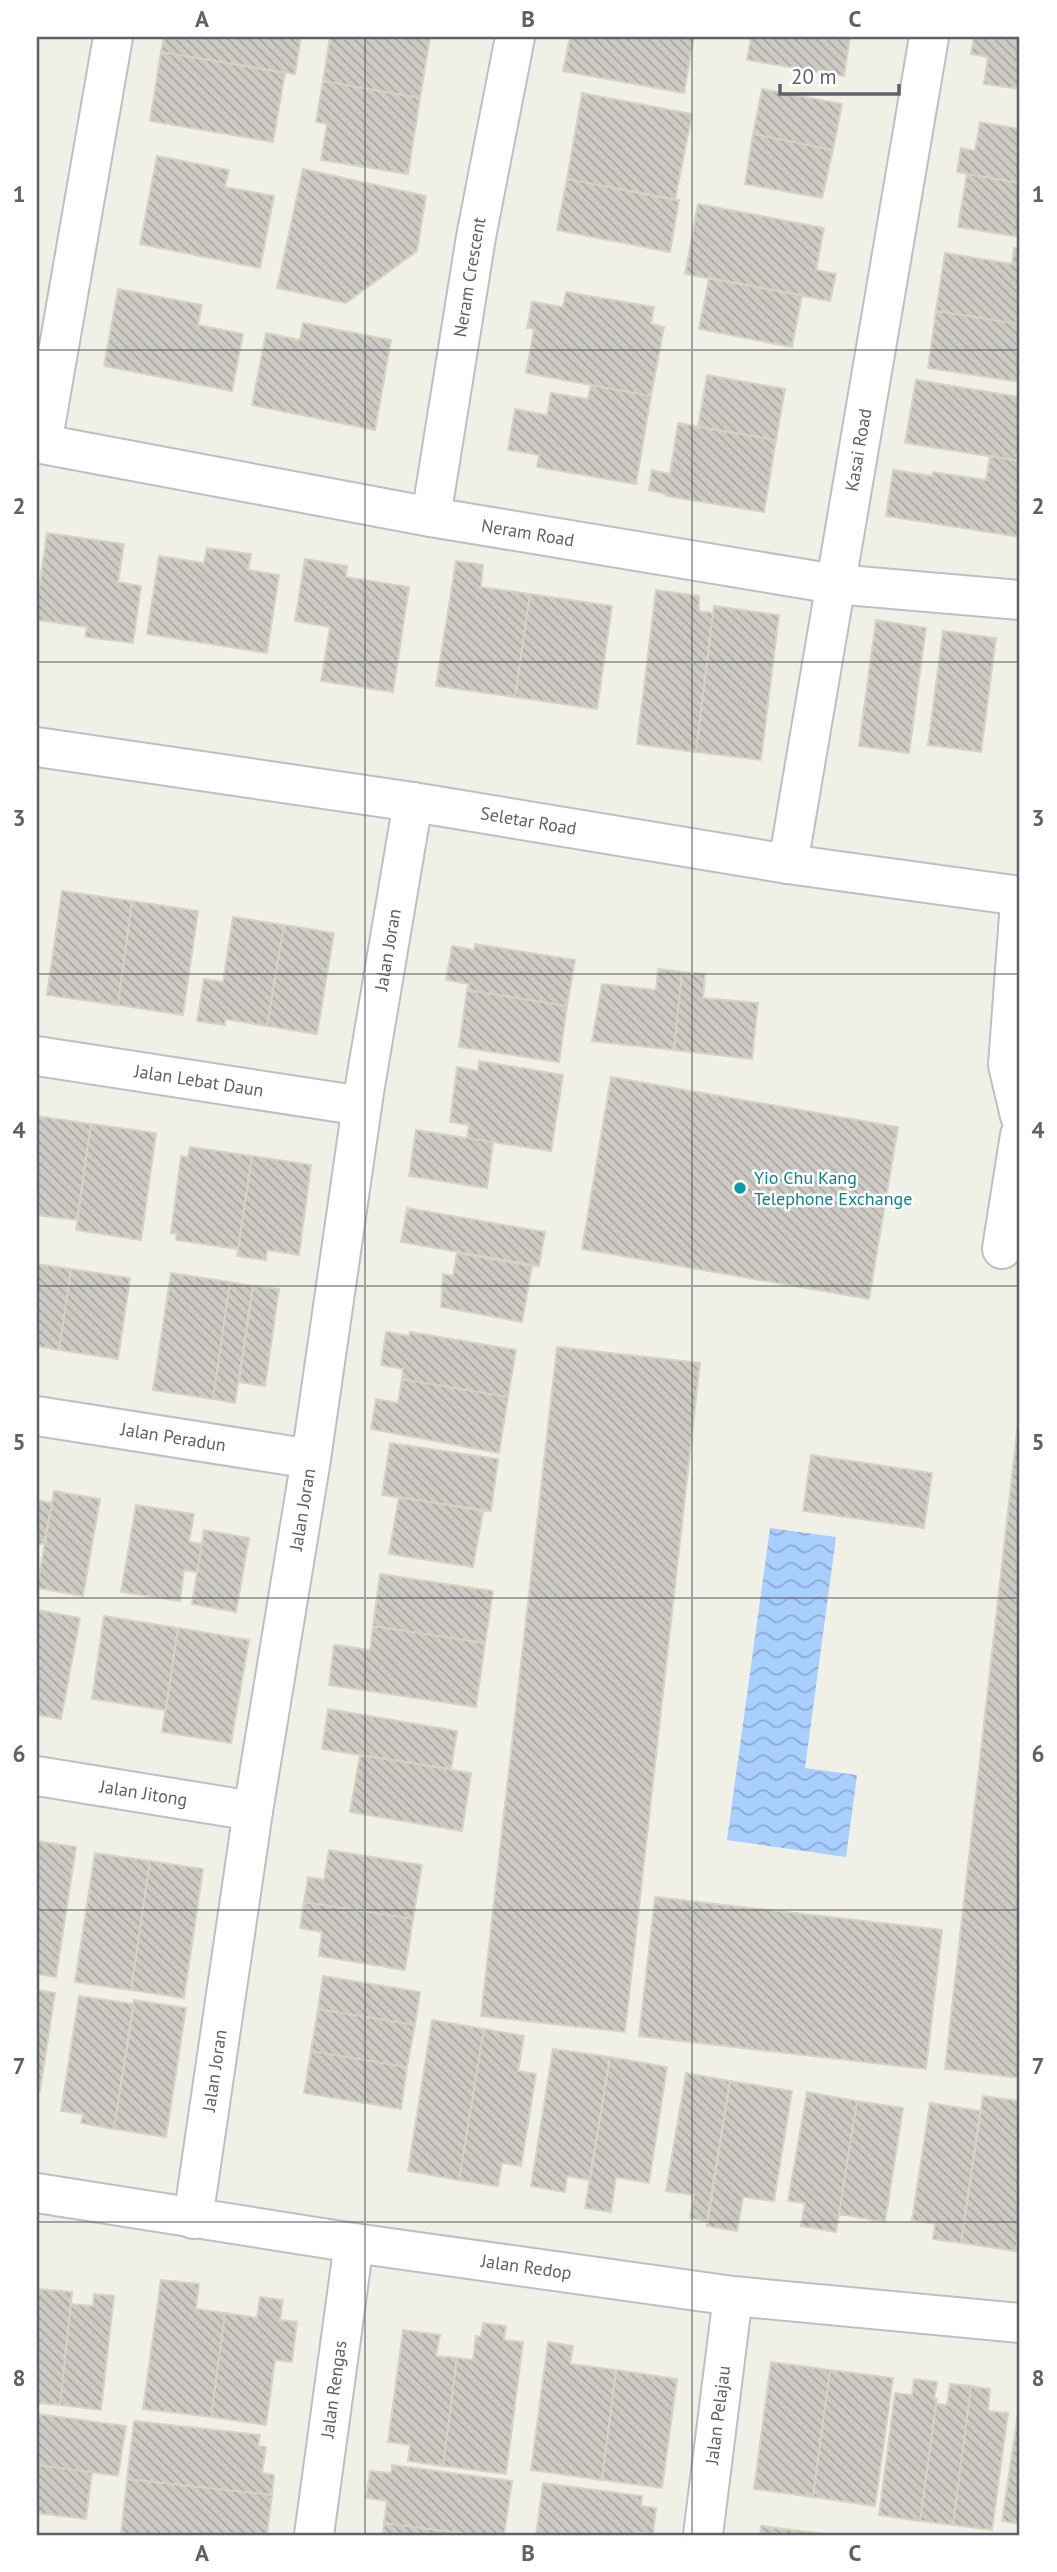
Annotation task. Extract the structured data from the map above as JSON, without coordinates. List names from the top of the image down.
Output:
{
  "streets": {
    "street": [
      "Neram Crescent",
      "Kasai Road",
      "Neram Road",
      "Seletar Road",
      "Jalan Joran",
      "Jalan Lebat Daun",
      "Jalan Peradun",
      "Jalan Jitong",
      "Jalan Redop",
      "Jalan Rengas",
      "Jalan Pelajau"
    ]
  },
  "crossings": [
    ["Neram Crescent", "Neram Road"],
    ["Kasai Road", "Neram Road"],
    ["Kasai Road", "Seletar Road"],
    ["Seletar Road", "Jalan Joran"],
    ["Jalan Joran", "Jalan Lebat Daun"],
    ["Jalan Joran", "Jalan Peradun"],
    ["Jalan Joran", "Jalan Jitong"],
    ["Jalan Joran", "Jalan Redop"],
    ["Jalan Redop", "Jalan Rengas"],
    ["Jalan Redop", "Jalan Pelajau"]
  ],
  "places": ["Yio Chu Kang Telephone Exchange"],
  "scale_bar": "20 m",
  "grid": {
    "columns": ["A", "B", "C"],
    "rows": [
      "1",
      "2",
      "3",
      "4",
      "5",
      "6",
      "7",
      "8"
    ]
  }
}
